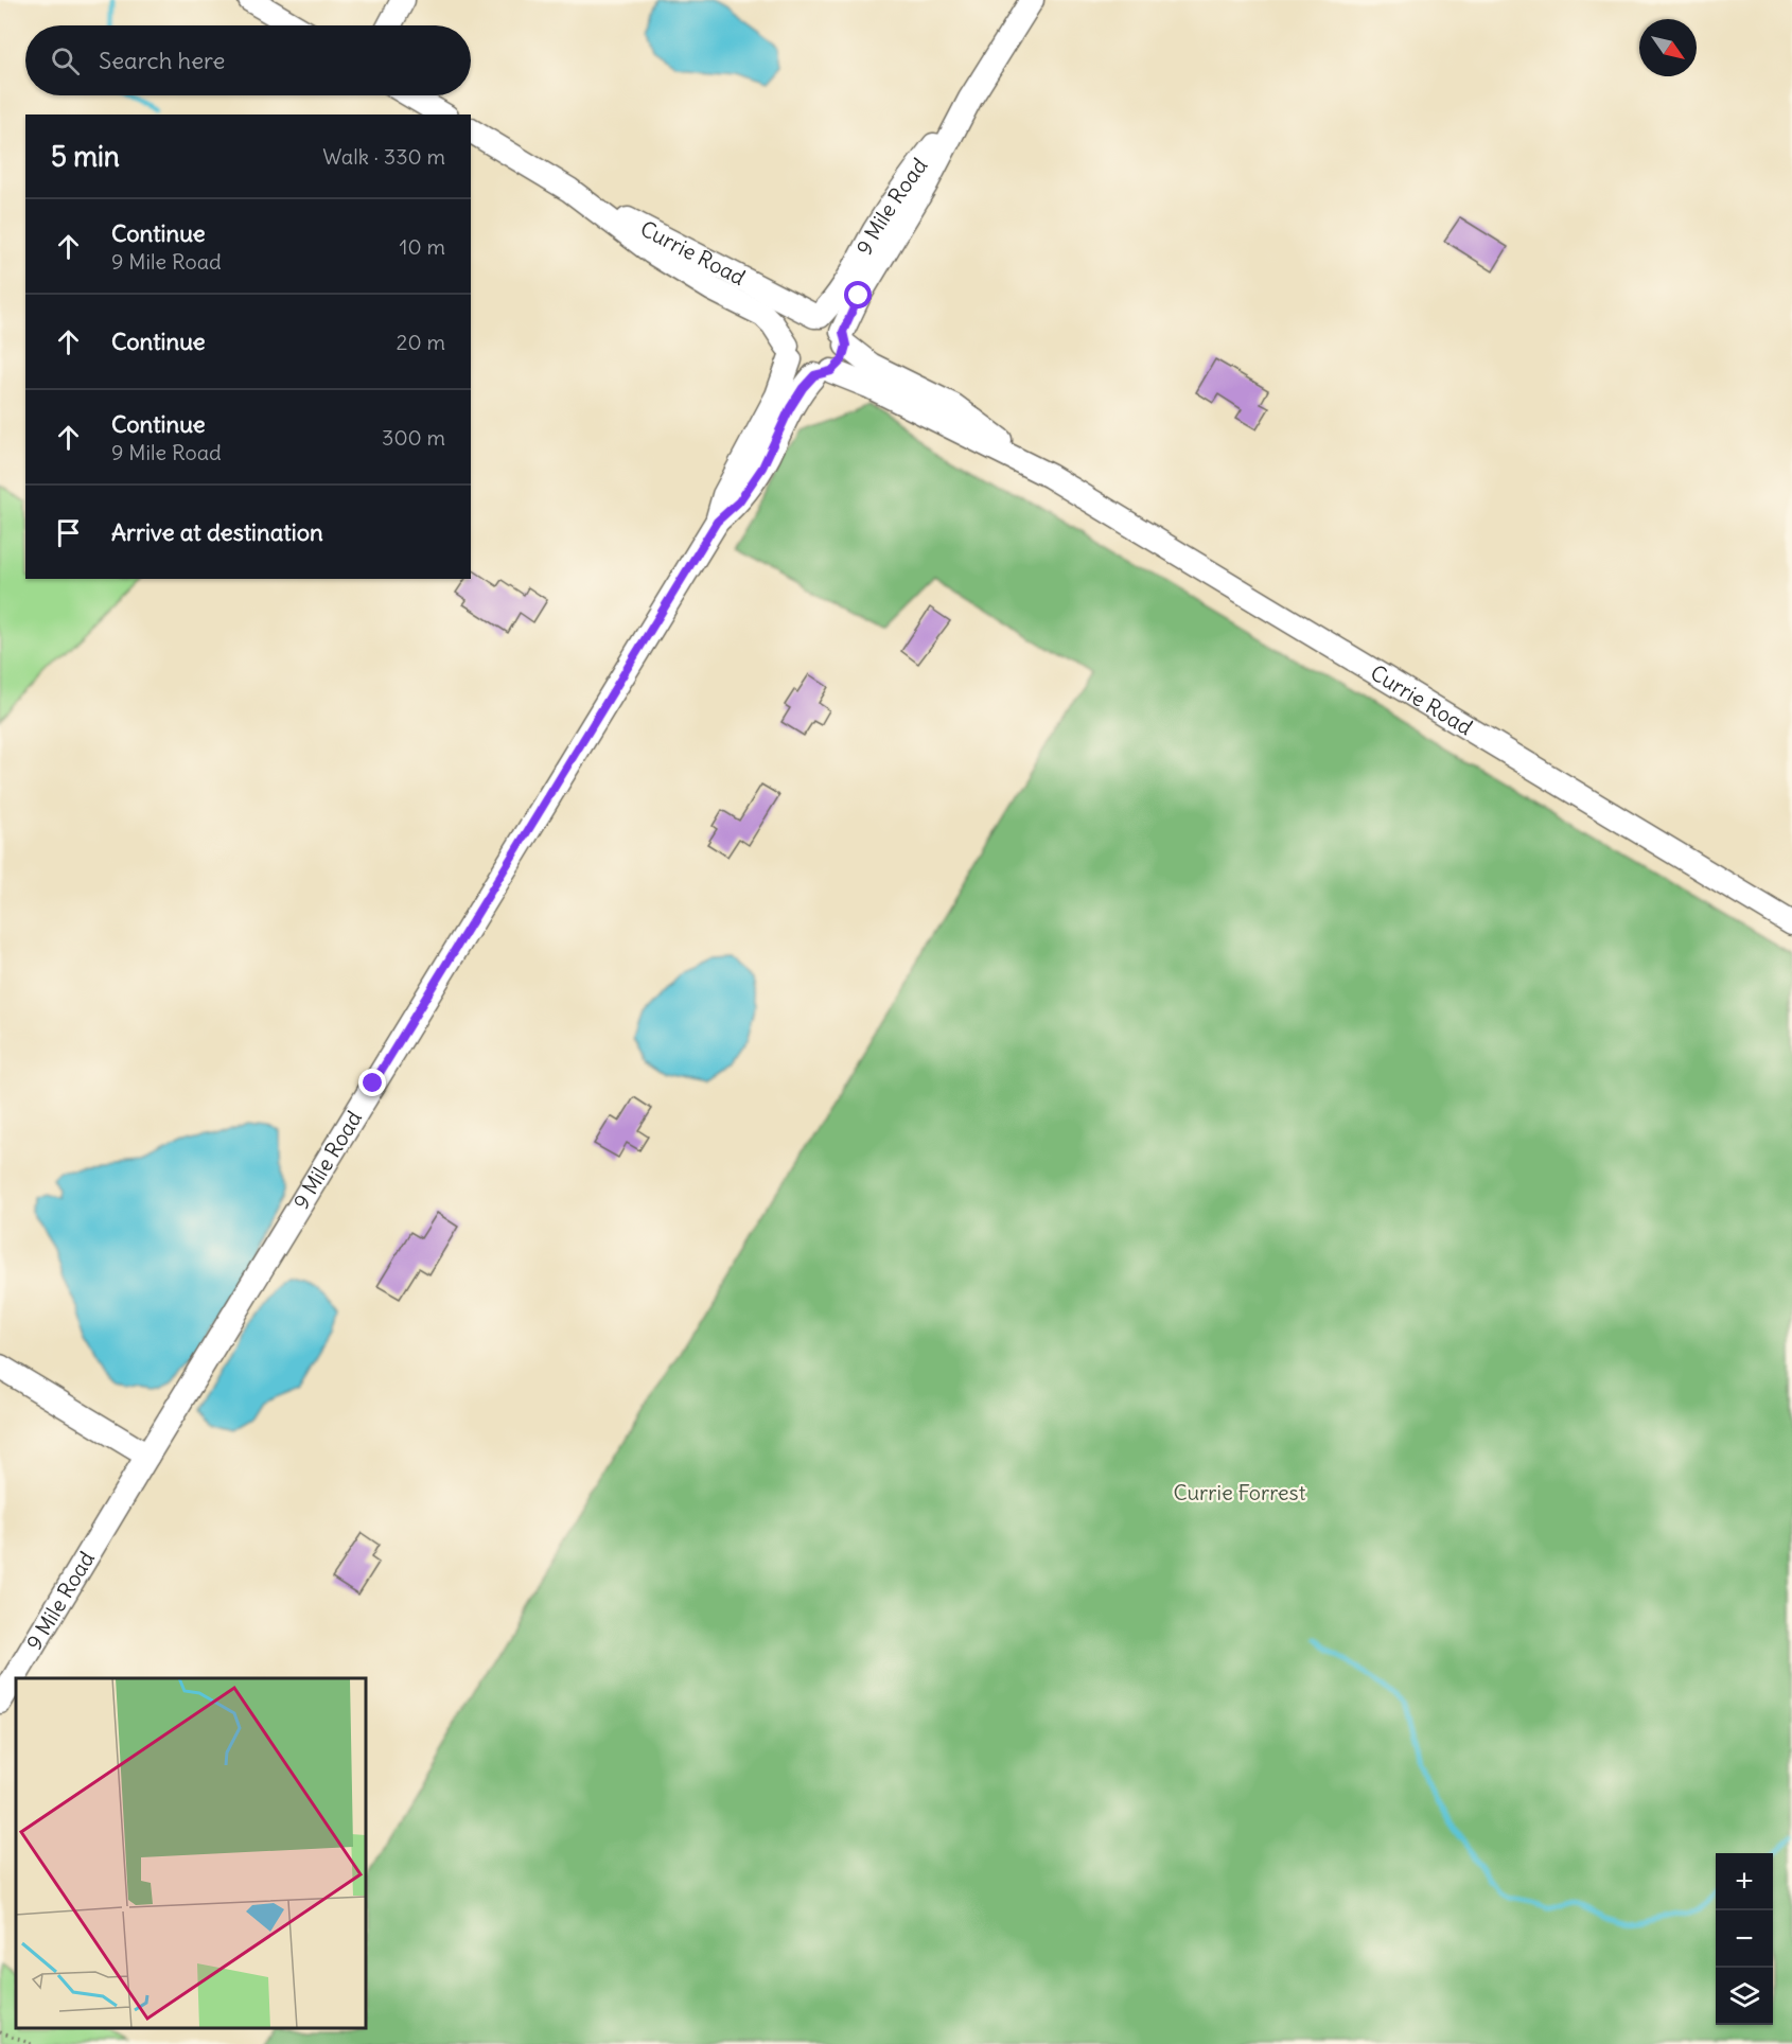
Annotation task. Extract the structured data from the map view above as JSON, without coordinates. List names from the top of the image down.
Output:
{
  "streets": {
    "street": ["9 Mile Road", "Currie Road"]
  },
  "crossings": [
    ["9 Mile Road", "Currie Road"]
  ],
  "parks": ["Currie Forrest"],
  "north": "bottom right",
  "page": {
    "search": "Search here",
    "heading": ["5 min", "Walk · 330 m"],
    "list": [
      ["Continue", "9 Mile Road", "10 m"],
      ["Continue", "20 m"],
      ["Continue", "9 Mile Road", "300 m"],
      "Arrive at destination"
    ],
    "map_buttons": ["+", "−"]
  }
}
